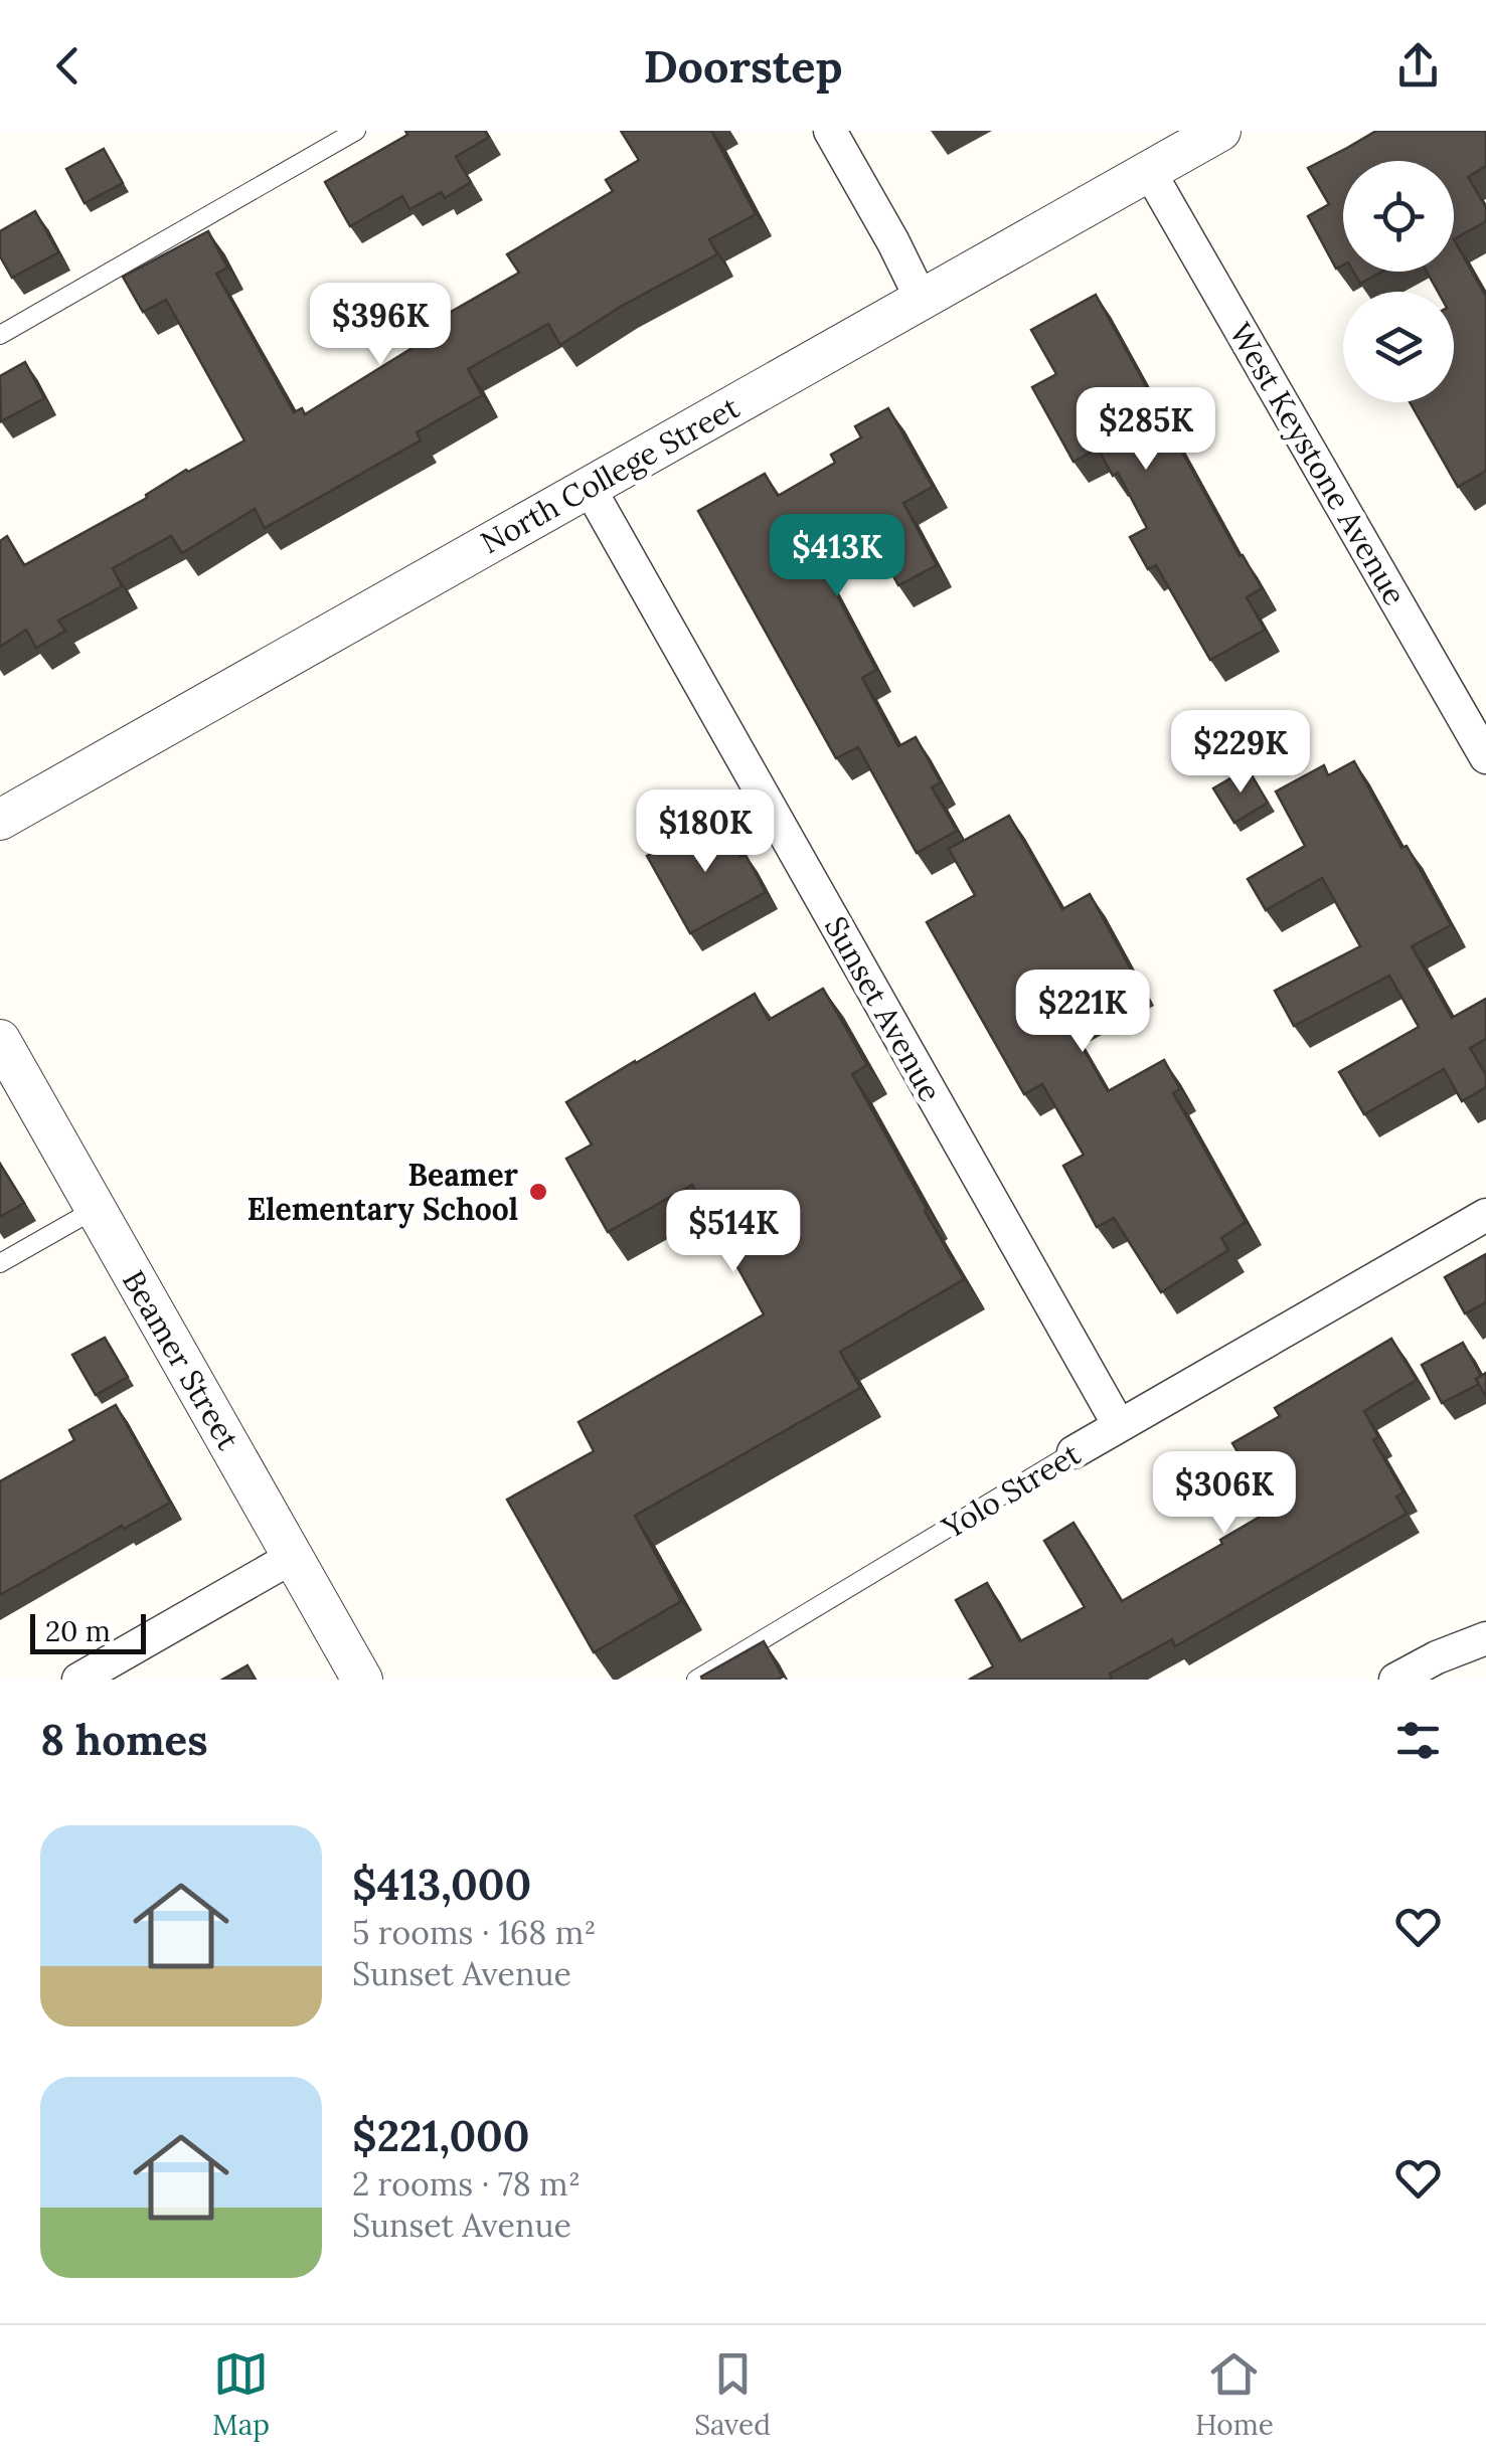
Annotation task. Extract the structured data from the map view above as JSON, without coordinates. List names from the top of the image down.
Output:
{
  "streets": {
    "street": [
      "West Keystone Avenue",
      "North College Street",
      "Sunset Avenue",
      "Beamer Street",
      "Yolo Street"
    ]
  },
  "crossings": [
    ["West Keystone Avenue", "North College Street"],
    ["North College Street", "Sunset Avenue"],
    ["Sunset Avenue", "Yolo Street"]
  ],
  "places": ["Beamer Elementary School"],
  "scale_bar": "20 m",
  "page": {
    "header": "Doorstep",
    "price": [
      "$396K",
      "$285K",
      "$413K",
      "$229K",
      "$180K",
      "$221K",
      "$514K",
      "$306K"
    ],
    "scale": "20 m",
    "heading": "8 homes",
    "list": [
      {
        "name": "$413,000",
        "note": "5 rooms · 168 m² · Sunset Avenue"
      },
      {
        "name": "$221,000",
        "note": "2 rooms · 78 m² · Sunset Avenue"
      }
    ],
    "tabs": ["Map", "Saved", "Home"]
  }
}
